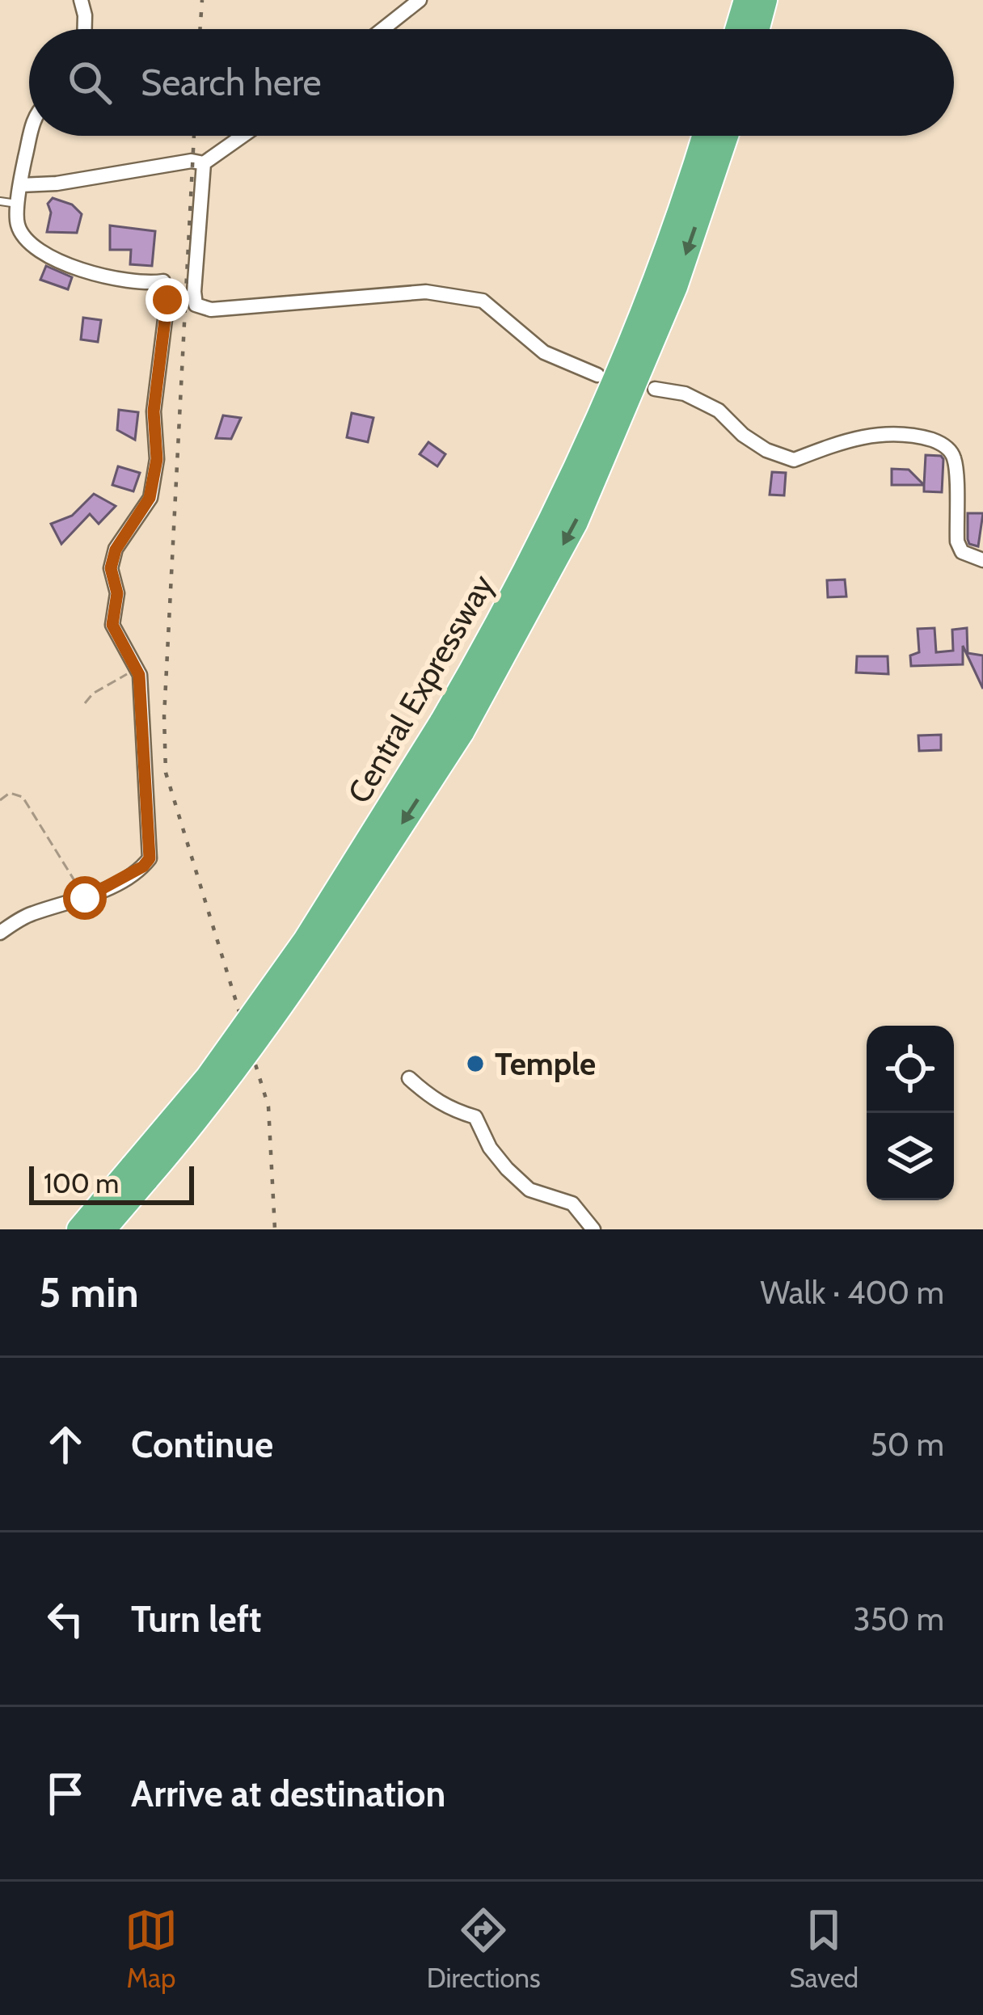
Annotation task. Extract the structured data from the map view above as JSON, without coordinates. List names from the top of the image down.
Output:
{
  "streets": {
    "highway": ["Central Expressway"]
  },
  "places": ["Temple"],
  "scale_bar": "100 m",
  "page": {
    "search": "Search here",
    "scale": "100 m",
    "heading": ["5 min", "Walk · 400 m"],
    "list": [
      ["Continue", "50 m"],
      ["Turn left", "350 m"],
      "Arrive at destination"
    ],
    "nav": ["Map", "Directions", "Saved"]
  }
}
